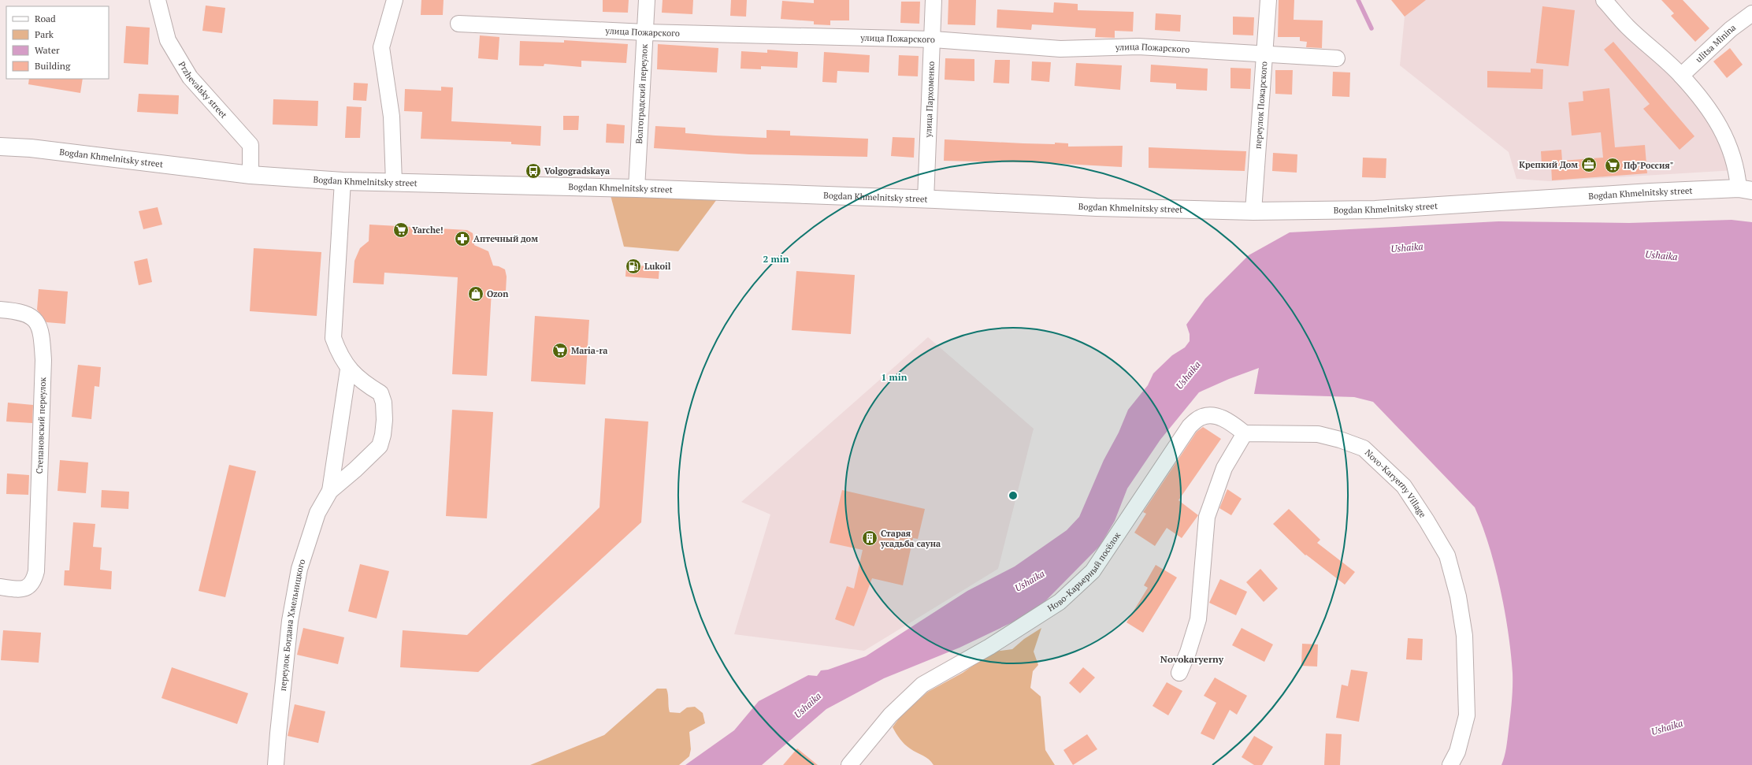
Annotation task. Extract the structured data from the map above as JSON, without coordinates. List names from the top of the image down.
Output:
{
  "streets": {
    "street": [
      "улица Пожарского",
      "ulitsa Minina",
      "Przhevalsky street",
      "Волгоградский переулок",
      "улица Пархоменко",
      "переулок Пожарского",
      "Bogdan Khmelnitsky street",
      "Степановский переулок",
      "Novo-Karyerny Village",
      "Ново-Карьерный посёлок",
      "переулок Богдана Хмельницкого"
    ]
  },
  "crossings": [
    ["улица Пожарского", "Волгоградский переулок"],
    ["улица Пожарского", "улица Пархоменко"],
    ["улица Пожарского", "переулок Пожарского"],
    ["Przhevalsky street", "Bogdan Khmelnitsky street"],
    ["Волгоградский переулок", "Bogdan Khmelnitsky street"],
    ["улица Пархоменко", "Bogdan Khmelnitsky street"],
    ["переулок Пожарского", "Bogdan Khmelnitsky street"],
    ["Novo-Karyerny Village", "Ново-Карьерный посёлок"]
  ],
  "districts": ["Novokaryerny"],
  "water": ["Ushaika"],
  "places": {
    "office": ["Крепкий Дом"],
    "supermarket": ["Пф\"Россия\"", "Yarche!", "Maria-ra"],
    "bus stop": ["Volgogradskaya"],
    "pharmacy": ["Аптечный дом"],
    "fuel station": ["Lukoil"],
    "shop": ["Ozon"],
    "building": ["Старая усадьба сауна"]
  },
  "legend": [
    "Road",
    "Park",
    "Water",
    "Building"
  ],
  "rings": ["2 min", "1 min"]
}
